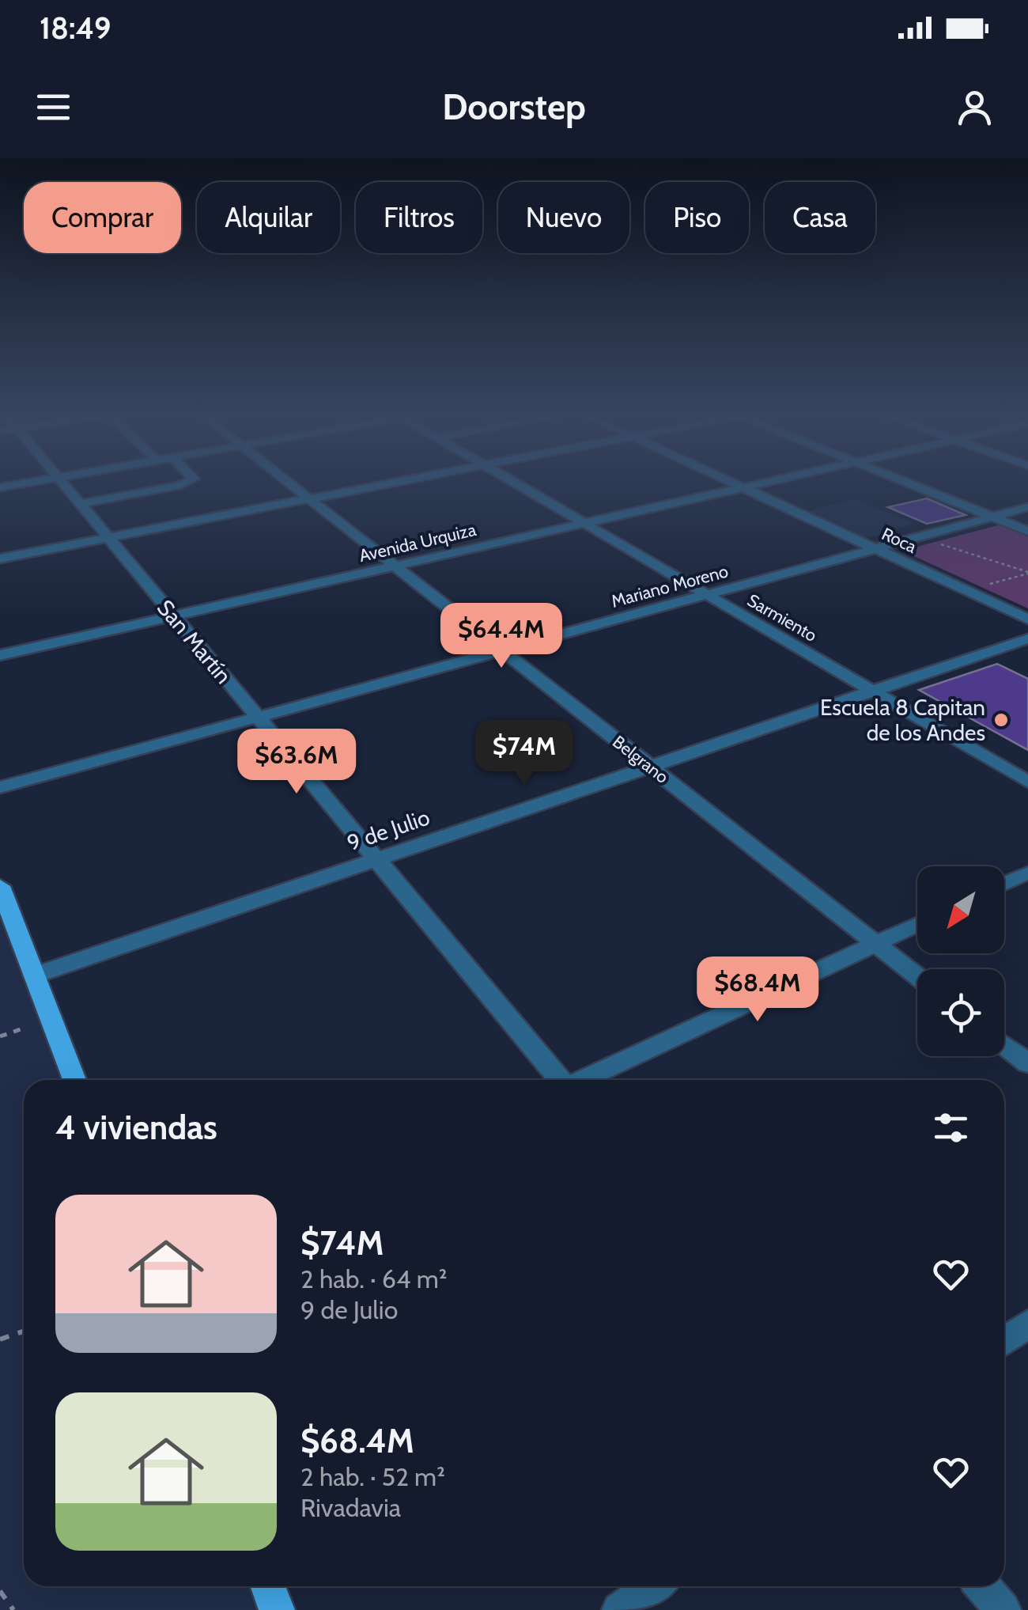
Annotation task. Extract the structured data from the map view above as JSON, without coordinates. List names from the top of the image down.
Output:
{
  "streets": {
    "street": [
      "Roca",
      "Avenida Urquiza",
      "Mariano Moreno",
      "Sarmiento",
      "San Martín",
      "Belgrano",
      "9 de Julio"
    ]
  },
  "crossings": [
    ["Roca", "Avenida Urquiza"],
    ["Roca", "Mariano Moreno"],
    ["Avenida Urquiza", "Sarmiento"],
    ["Avenida Urquiza", "San Martín"],
    ["Avenida Urquiza", "Belgrano"],
    ["Mariano Moreno", "Sarmiento"],
    ["Mariano Moreno", "San Martín"],
    ["Mariano Moreno", "Belgrano"],
    ["Sarmiento", "9 de Julio"],
    ["San Martín", "9 de Julio"],
    ["Belgrano", "9 de Julio"]
  ],
  "places": ["Escuela 8 Capitan de los Andes"],
  "north": "bottom left",
  "page": {
    "status": "18:49",
    "header": "Doorstep",
    "chip": [
      "Comprar",
      "Alquilar",
      "Filtros",
      "Nuevo",
      "Piso",
      "Casa"
    ],
    "price": [
      "$64.4M",
      "$74M",
      "$63.6M",
      "$68.4M"
    ],
    "heading": "4 viviendas",
    "list": [
      {
        "name": "$74M",
        "note": "2 hab. · 64 m² · 9 de Julio"
      },
      {
        "name": "$68.4M",
        "note": "2 hab. · 52 m² · Rivadavia"
      }
    ]
  }
}
